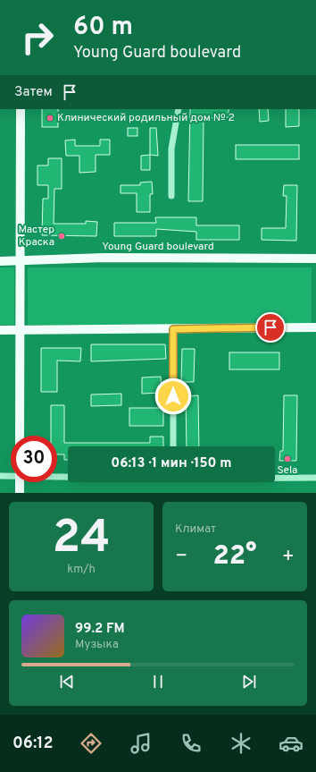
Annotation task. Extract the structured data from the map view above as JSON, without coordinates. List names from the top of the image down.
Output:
{
  "streets": {
    "main road": ["Young Guard boulevard"]
  },
  "places": ["Клинический родильный дом № 2", "Мастер Краска", "Sela"],
  "page": {
    "turn": ["60 m", "Young Guard boulevard"],
    "then": "Затем",
    "limit": "30",
    "trip": "06:13 · 1 мин · 150 m",
    "tile": [
      ["24", "km/h"],
      "Климат"
    ],
    "heat": ["−", "22°", "+"],
    "song": ["99.2 FM", "Музыка"],
    "tabs": "06:12"
  }
}
